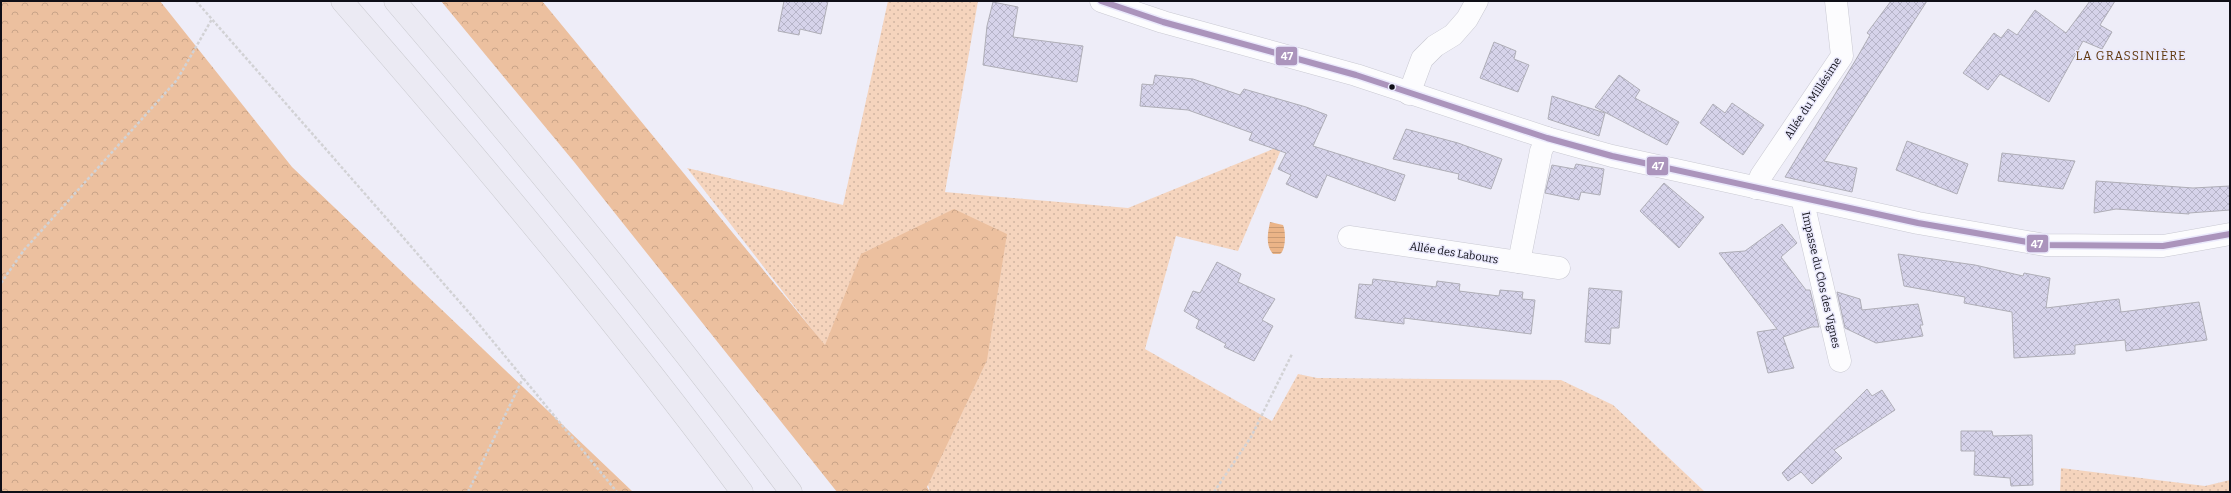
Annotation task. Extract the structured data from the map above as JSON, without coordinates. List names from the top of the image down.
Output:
{
  "streets": {
    "street": ["Allée du Millésime", "Allée des Labours", "Impasse du Clos des Vignes"]
  },
  "districts": ["LA GRASSINIÈRE"],
  "lines": ["transit line 47"]
}
